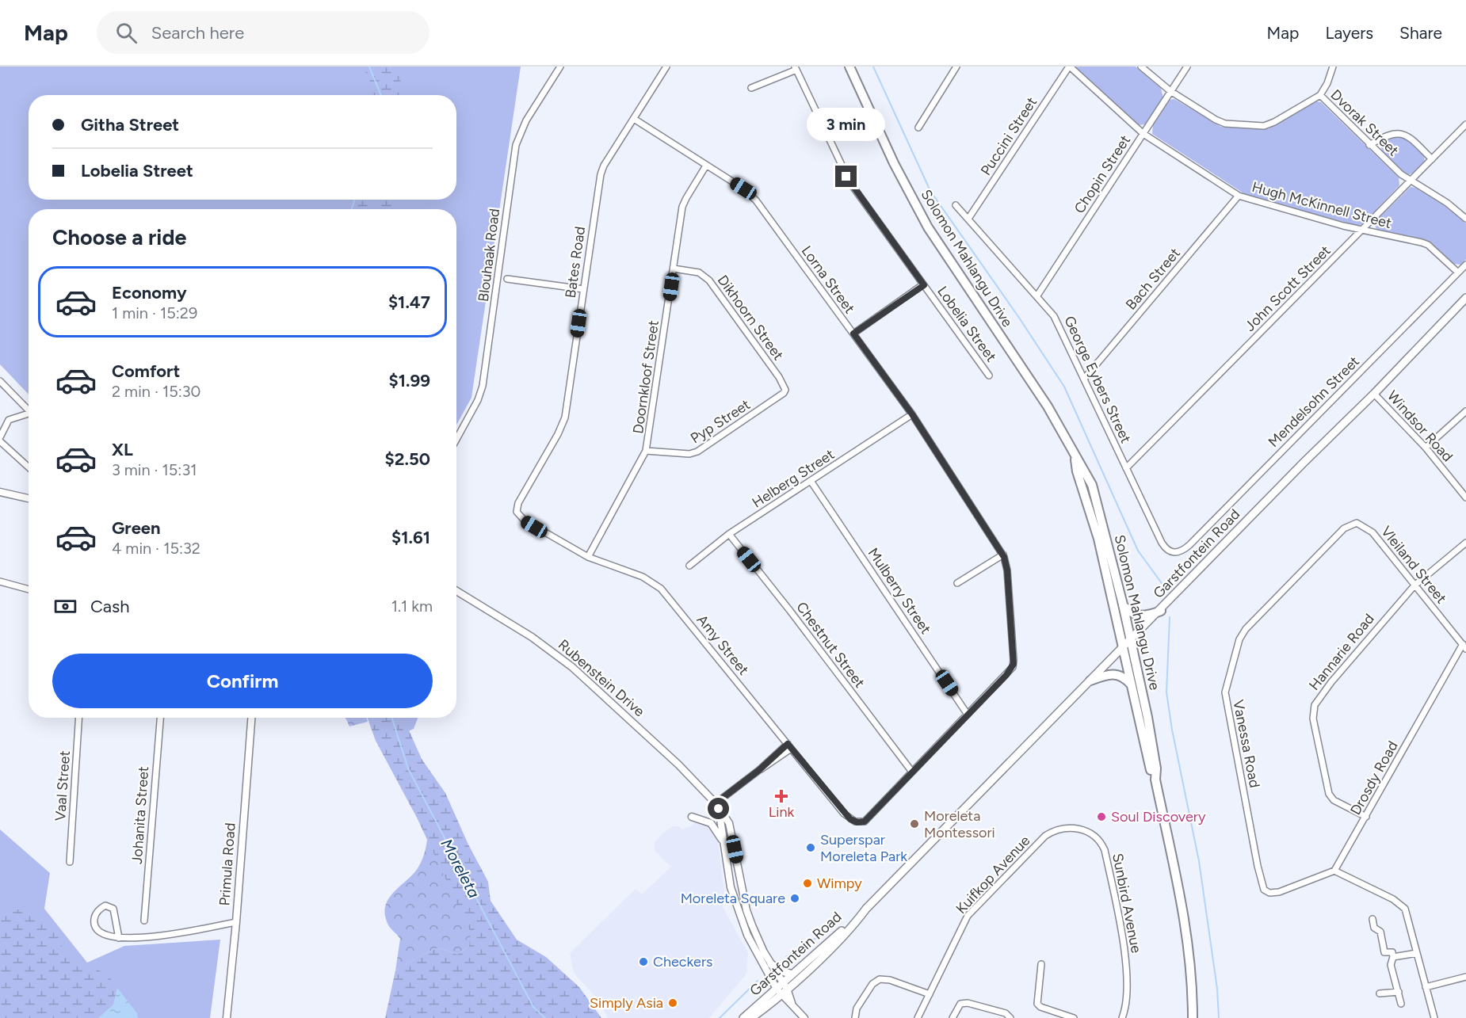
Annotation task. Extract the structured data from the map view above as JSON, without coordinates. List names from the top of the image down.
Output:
{
  "streets": {
    "main road": ["Solomon Mahlangu Drive", "Garstfontein Road"],
    "street": [
      "Dvorak Street",
      "Puccini Street",
      "Chopin Street",
      "Hugh McKinnell Street",
      "Blouhaak Road",
      "Bates Road",
      "Bach Street",
      "Lorna Street",
      "John Scott Street",
      "Dikhoorn Street",
      "Lobelia Street",
      "Doornkloof Street",
      "George Eybers Street",
      "Mendelsohn Street",
      "Pyp Street",
      "Windsor Road",
      "Helberg Street",
      "Vleiland Street",
      "Mulberry Street",
      "Amy Street",
      "Chestnut Street",
      "Hannarie Road",
      "Rubenstein Drive",
      "Vanessa Road",
      "Drosdy Road",
      "Vaal Street",
      "Johanita Street",
      "Primula Road",
      "Kuifkop Avenue",
      "Sunbird Avenue"
    ]
  },
  "crossings": [
    ["Dvorak Street", "Chopin Street"],
    ["Dvorak Street", "John Scott Street"],
    ["Puccini Street", "Hugh McKinnell Street"],
    ["Puccini Street", "George Eybers Street"],
    ["Chopin Street", "Hugh McKinnell Street"],
    ["Chopin Street", "George Eybers Street"],
    ["Hugh McKinnell Street", "Bach Street"],
    ["Hugh McKinnell Street", "John Scott Street"],
    ["Hugh McKinnell Street", "Mendelsohn Street"],
    ["Solomon Mahlangu Drive", "Garstfontein Road"],
    ["Bates Road", "Lorna Street"],
    ["Bates Road", "Amy Street"],
    ["Bach Street", "George Eybers Street"],
    ["Lorna Street", "Doornkloof Street"],
    ["Lorna Street", "Helberg Street"],
    ["Lorna Street", "Mulberry Street"],
    ["John Scott Street", "George Eybers Street"],
    ["Dikhoorn Street", "Doornkloof Street"],
    ["Dikhoorn Street", "Pyp Street"],
    ["Doornkloof Street", "Pyp Street"],
    ["Doornkloof Street", "Amy Street"],
    ["George Eybers Street", "Mendelsohn Street"],
    ["Windsor Road", "Garstfontein Road"],
    ["Helberg Street", "Mulberry Street"],
    ["Helberg Street", "Chestnut Street"],
    ["Garstfontein Road", "Rubenstein Drive"],
    ["Vleiland Street", "Hannarie Road"],
    ["Vleiland Street", "Vanessa Road"],
    ["Vleiland Street", "Drosdy Road"],
    ["Amy Street", "Chestnut Street"],
    ["Hannarie Road", "Drosdy Road"],
    ["Vanessa Road", "Drosdy Road"],
    ["Kuifkop Avenue", "Sunbird Avenue"]
  ],
  "water": ["Moreleta"],
  "places": {
    "health": ["Link"],
    "other": [
      "Soul Discovery",
      "Moreleta Montessori",
      "Superspar Moreleta Park",
      "Wimpy",
      "Moreleta Square",
      "Checkers",
      "Simply Asia"
    ]
  },
  "page": {
    "header": "Map",
    "search": "Search here",
    "nav": ["Map", "Layers", "Share"],
    "banner": ["Githa Street", "Lobelia Street"],
    "bubble": "3 min",
    "heading": "Choose a ride",
    "list": [
      {
        "name": "Economy",
        "note": "1 min · 15:29",
        "value": "$1.47"
      },
      {
        "name": "Comfort",
        "note": "2 min · 15:30",
        "value": "$1.99"
      },
      {
        "name": "XL",
        "note": "3 min · 15:31",
        "value": "$2.50"
      },
      {
        "name": "Green",
        "note": "4 min · 15:32",
        "value": "$1.61"
      }
    ],
    "pay": ["Cash", "1.1 km"],
    "buttons": "Confirm"
  }
}
